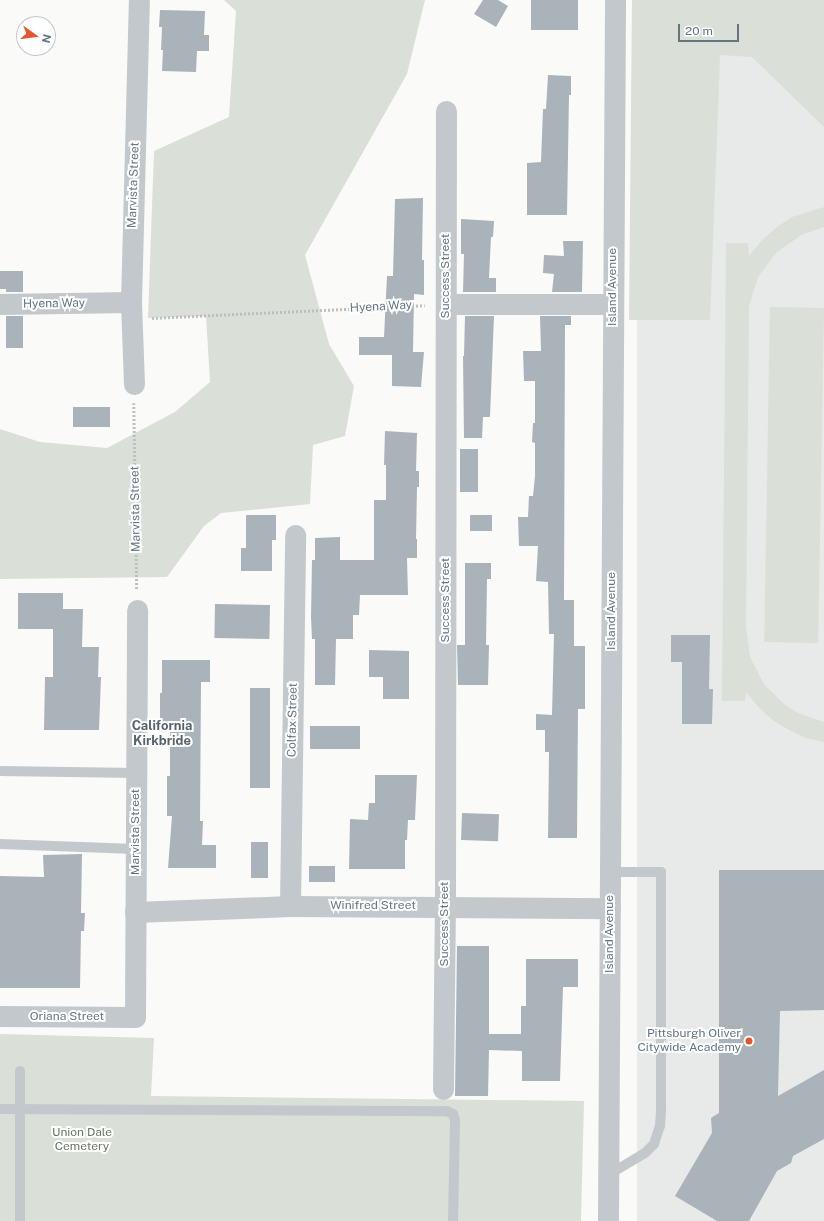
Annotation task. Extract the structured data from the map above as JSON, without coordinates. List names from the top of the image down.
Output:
{
  "streets": {
    "street": [
      "Marvista Street",
      "Success Street",
      "Island Avenue",
      "Hyena Way",
      "Colfax Street",
      "Winifred Street",
      "Oriana Street"
    ]
  },
  "crossings": [
    ["Marvista Street", "Hyena Way"],
    ["Marvista Street", "Winifred Street"],
    ["Marvista Street", "Oriana Street"],
    ["Success Street", "Hyena Way"],
    ["Success Street", "Winifred Street"],
    ["Island Avenue", "Winifred Street"],
    ["Colfax Street", "Winifred Street"]
  ],
  "districts": ["California Kirkbride"],
  "parks": ["Union Dale Cemetery"],
  "places": ["Pittsburgh Oliver Citywide Academy"],
  "scale_bar": "20 m",
  "north": "right"
}
